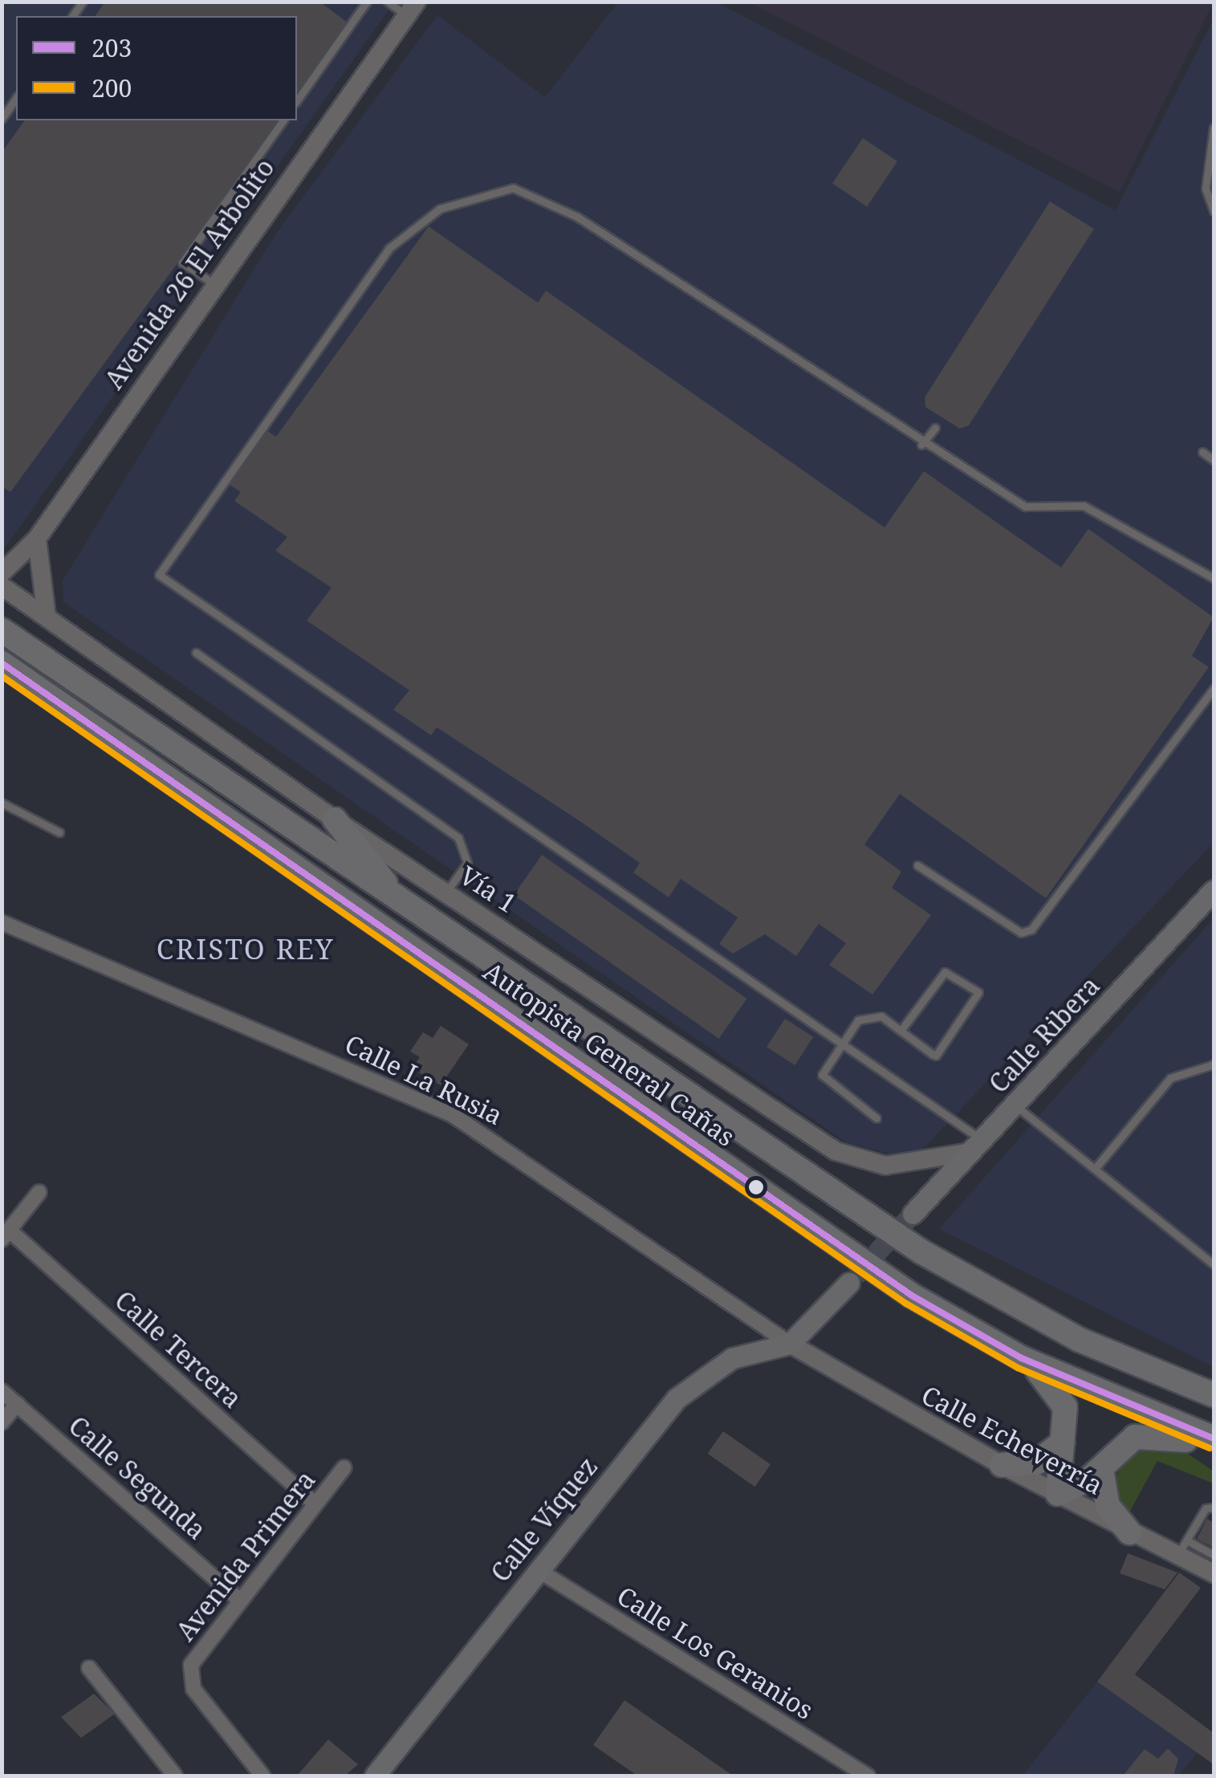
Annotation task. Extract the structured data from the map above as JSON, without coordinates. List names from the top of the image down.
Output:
{
  "streets": {
    "highway": ["Autopista General Cañas"],
    "main road": ["Calle Ribera", "Calle Víquez"],
    "street": [
      "Avenida 26 El Arbolito",
      "Vía 1",
      "Calle La Rusia",
      "Calle Tercera",
      "Calle Echeverría",
      "Calle Segunda",
      "Avenida Primera",
      "Calle Los Geranios"
    ]
  },
  "crossings": [
    ["Vía 1", "Calle Ribera"],
    ["Calle La Rusia", "Calle Echeverría"],
    ["Calle La Rusia", "Calle Víquez"],
    ["Calle Tercera", "Avenida Primera"],
    ["Calle Echeverría", "Calle Víquez"],
    ["Calle Segunda", "Avenida Primera"],
    ["Calle Víquez", "Calle Los Geranios"]
  ],
  "districts": ["CRISTO REY"],
  "lines": ["transit line 203", "transit line 200"],
  "legend": ["203", "200"]
}
